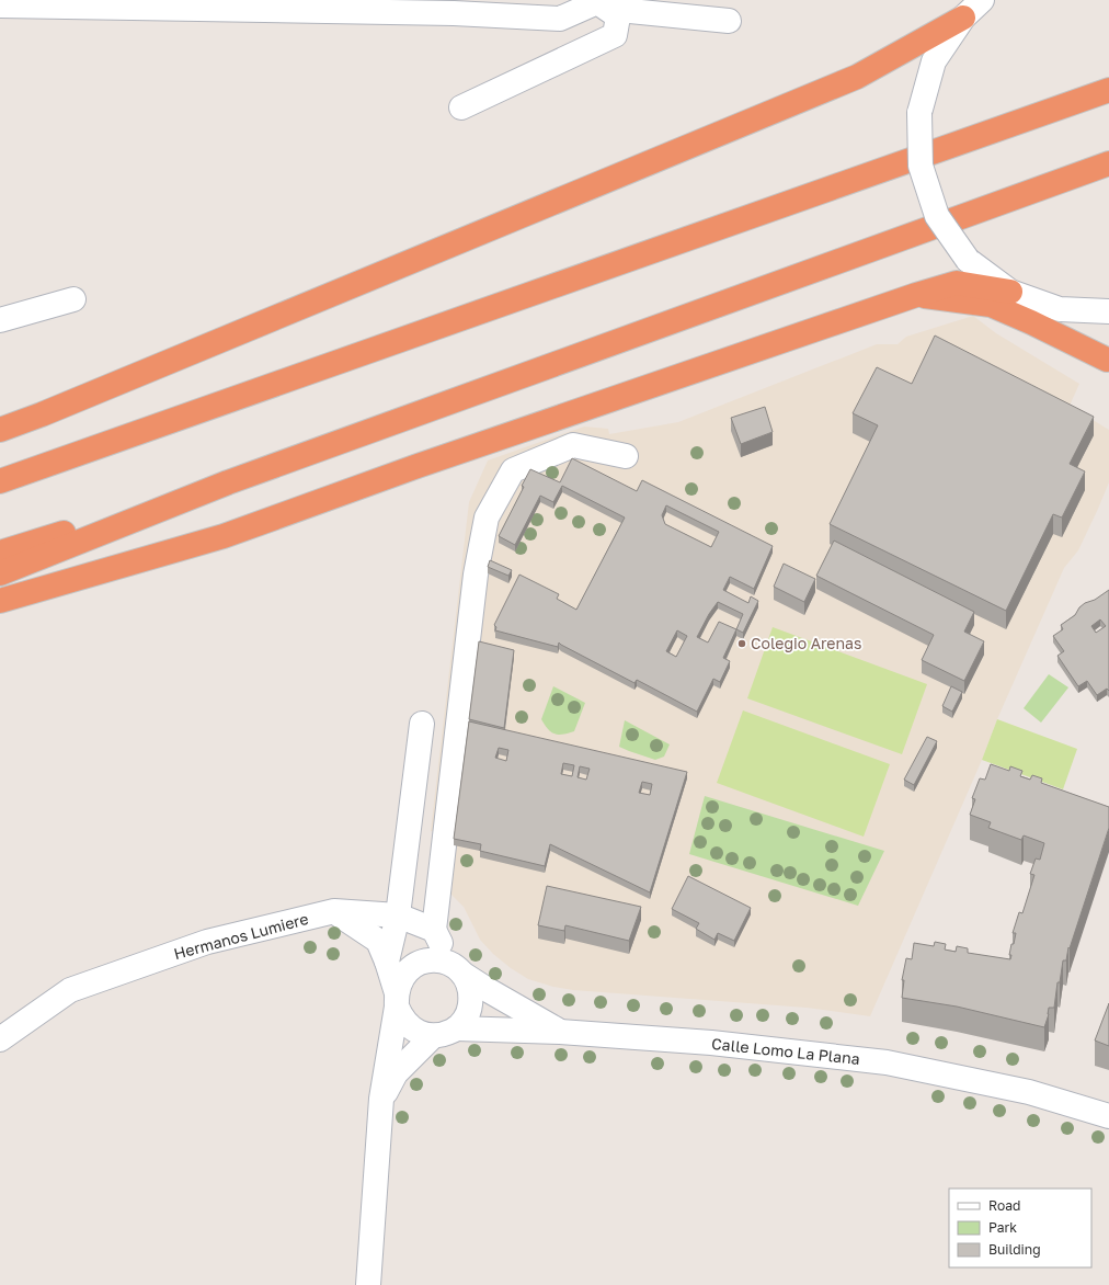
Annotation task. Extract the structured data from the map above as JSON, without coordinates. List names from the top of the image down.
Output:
{
  "streets": {
    "street": ["Hermanos Lumiere", "Calle Lomo La Plana"]
  },
  "places": ["Colegio Arenas"],
  "legend": ["Road", "Park", "Building"]
}
